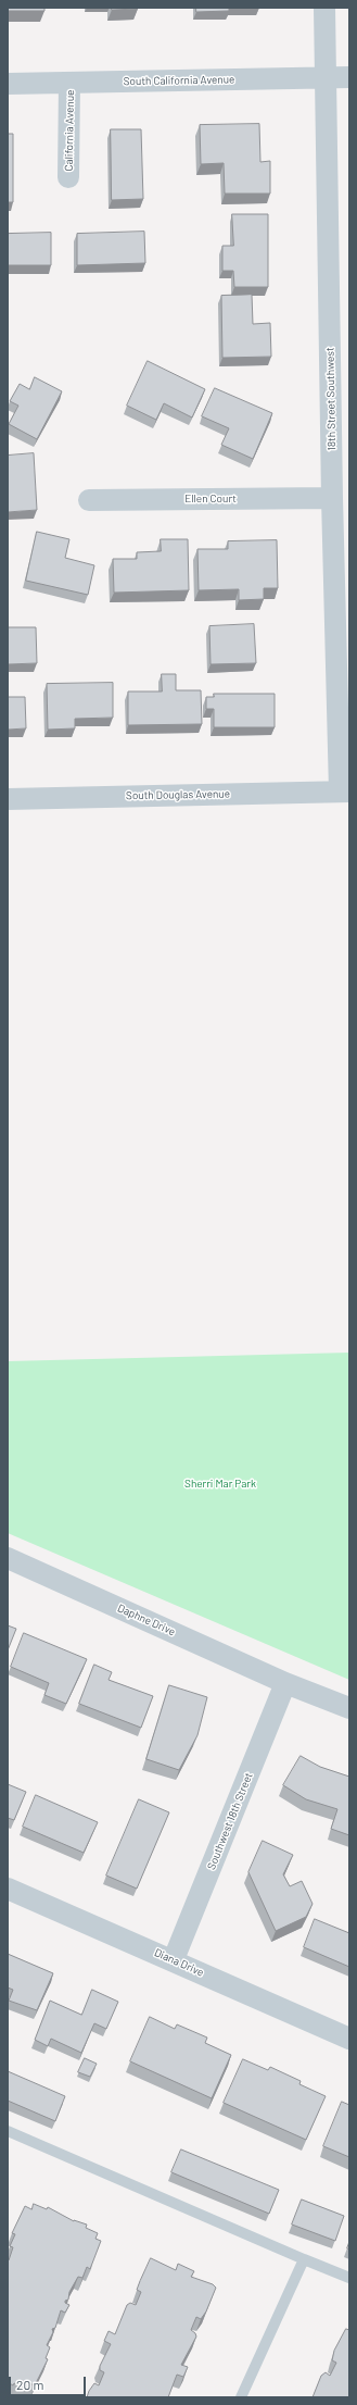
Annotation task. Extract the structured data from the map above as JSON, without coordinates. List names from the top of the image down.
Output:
{
  "streets": {
    "street": [
      "South California Avenue",
      "California Avenue",
      "18th Street Southwest",
      "Ellen Court",
      "South Douglas Avenue",
      "Daphne Drive",
      "Southwest 18th Street",
      "Diana Drive"
    ]
  },
  "crossings": [
    ["South California Avenue", "California Avenue"],
    ["South California Avenue", "18th Street Southwest"],
    ["18th Street Southwest", "Ellen Court"],
    ["18th Street Southwest", "South Douglas Avenue"],
    ["Daphne Drive", "Southwest 18th Street"],
    ["Southwest 18th Street", "Diana Drive"]
  ],
  "parks": ["Sherri Mar Park"],
  "scale_bar": "20 m"
}
